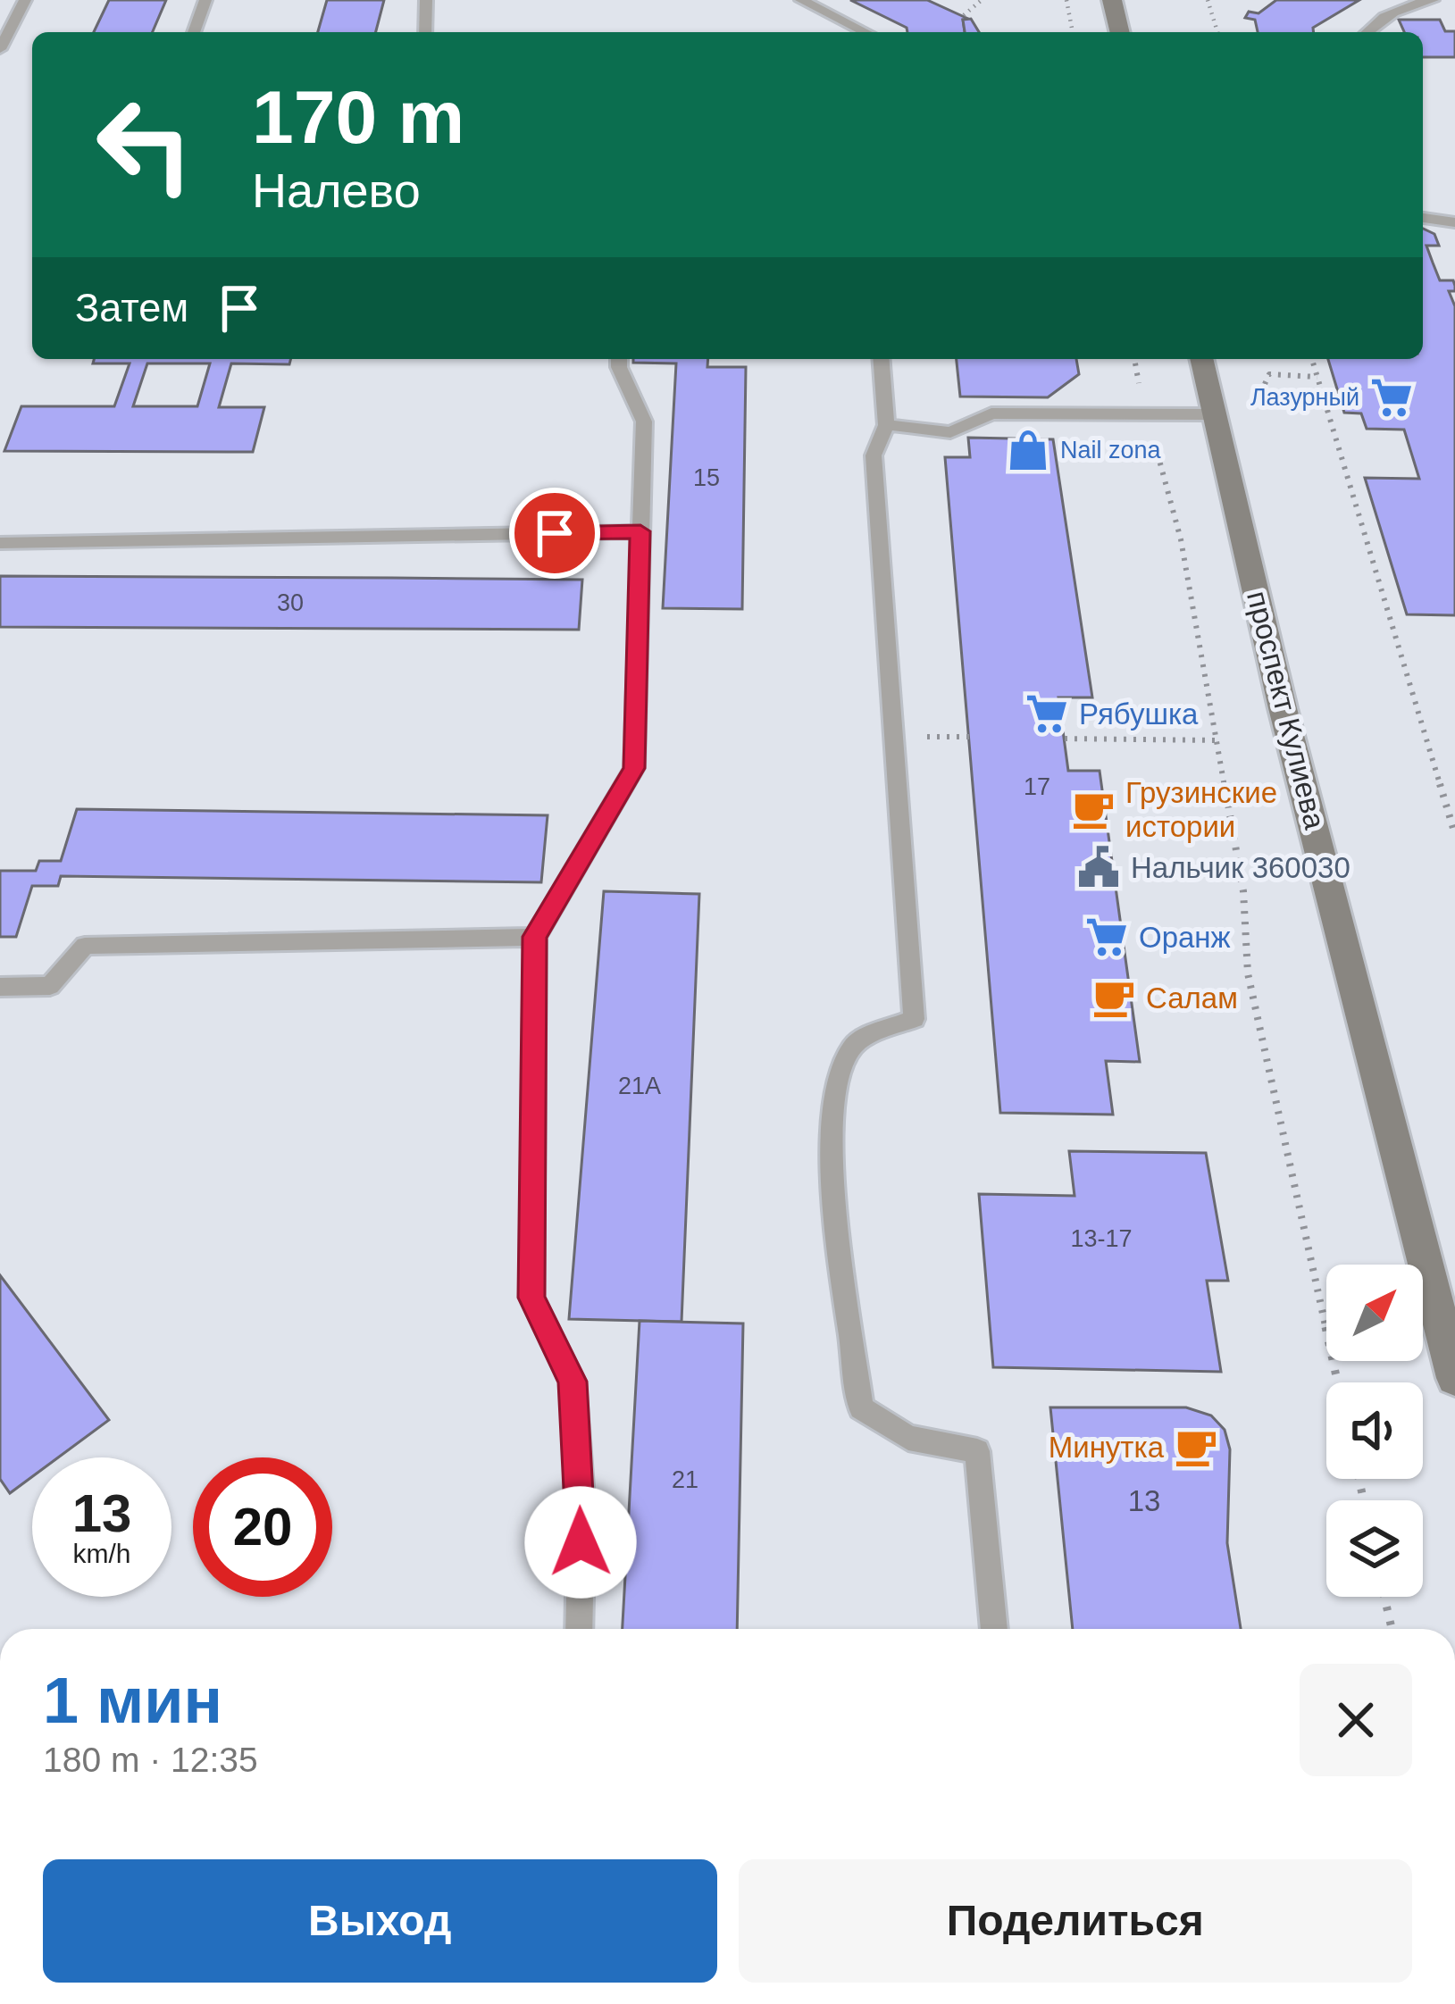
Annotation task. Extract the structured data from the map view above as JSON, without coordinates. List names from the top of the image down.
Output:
{
  "streets": {
    "main road": ["проспект Кулиева"]
  },
  "places": {
    "supermarket": ["Лазурный", "Рябушка", "Оранж"],
    "shop": ["Nail zona"],
    "cafe": ["Грузинские истории", "Салам", "Минутка"],
    "public building": ["Нальчик 360030"]
  },
  "house_numbers": [
    "15",
    "30",
    "17",
    "21А",
    "13-17",
    "21",
    "13"
  ],
  "north": "top right",
  "page": {
    "turn": ["170 m", "Налево"],
    "then": "Затем",
    "speed": "13 km/h",
    "limit": "20",
    "heading": ["1 мин", "180 m · 12:35"],
    "buttons": ["Выход", "Поделиться"]
  }
}
